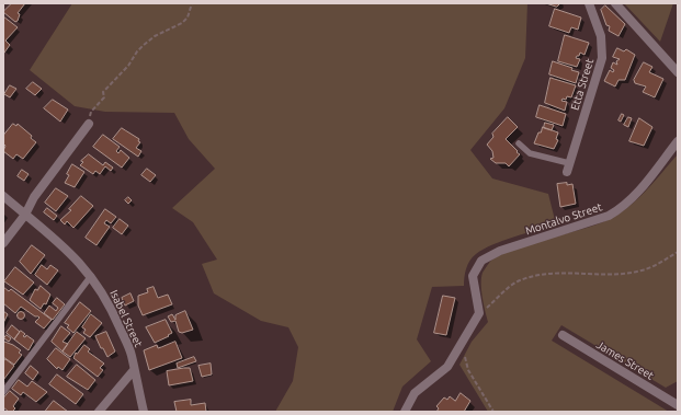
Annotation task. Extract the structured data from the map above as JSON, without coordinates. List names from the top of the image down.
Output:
{
  "streets": {
    "street": [
      "Etta Street",
      "Montalvo Street",
      "Isabel Street",
      "James Street"
    ]
  }
}
